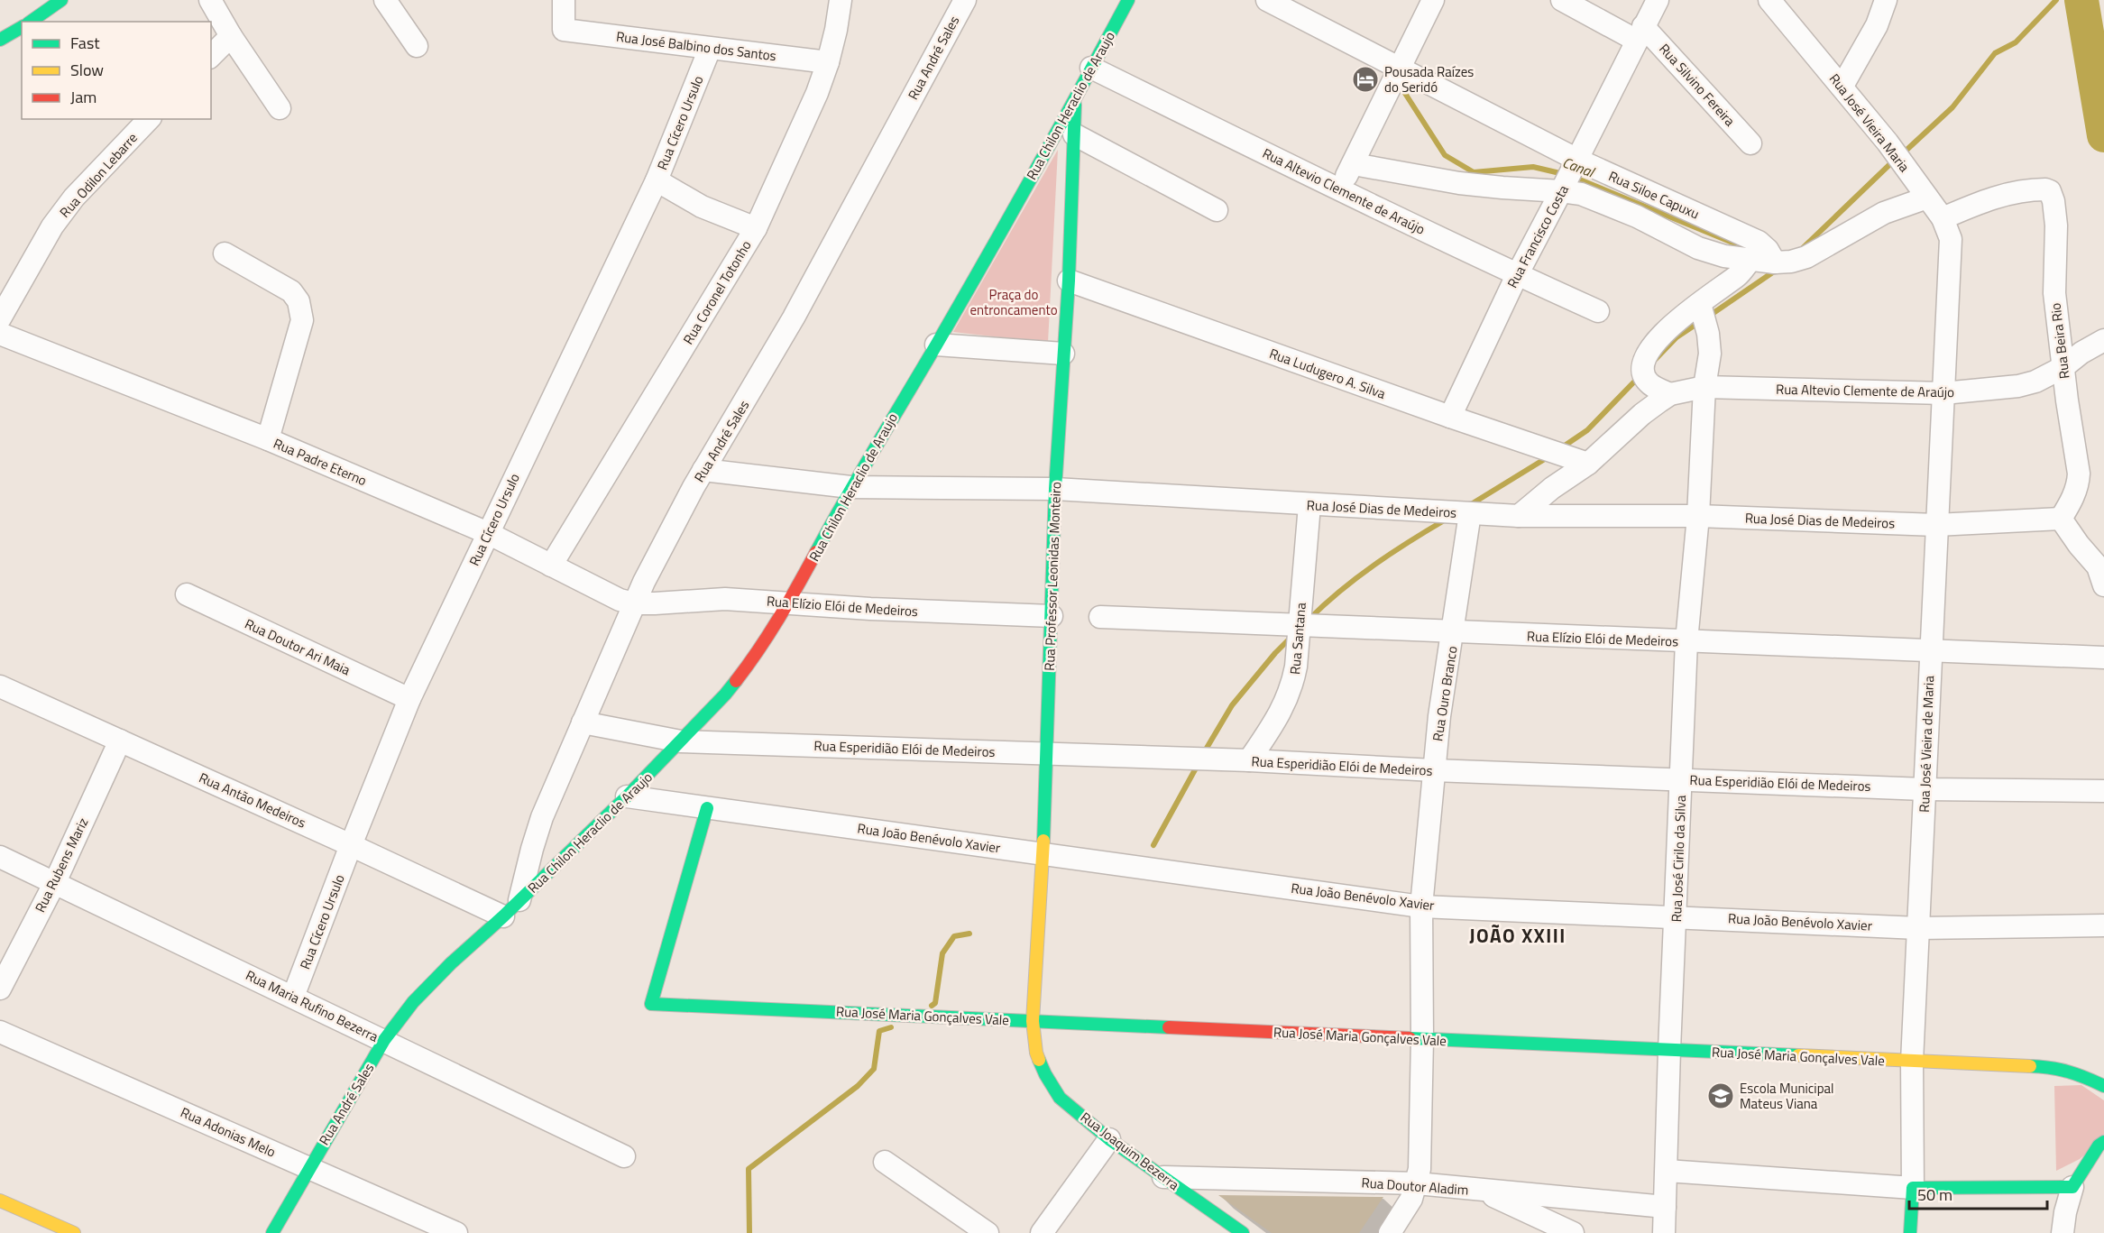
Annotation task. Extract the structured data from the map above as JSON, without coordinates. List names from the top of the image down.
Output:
{
  "streets": {
    "street": [
      "Rua José Balbino dos Santos",
      "Rua André Sales",
      "Rua Silvino Fereira",
      "Rua Chilon Heraclio de Araujo",
      "Rua Cícero Ursulo",
      "Rua José Vieira Maria",
      "Rua Odilon Lebarre",
      "Rua Altevio Clemente de Araújo",
      "Rua Siloe Capuxu",
      "Rua Francisco Costa",
      "Rua Coronel Totonho",
      "Rua Beira Rio",
      "Rua Ludugero A. Silva",
      "Rua Padre Eterno",
      "Rua José Dias de Medeiros",
      "Rua Professor Leonidas Monteiro",
      "Rua Elízio Elói de Medeiros",
      "Rua Santana",
      "Rua Doutor Ari Maia",
      "Rua Ouro Branco",
      "Rua José Vieira de Maria",
      "Rua Esperidião Elói de Medeiros",
      "Rua Antão Medeiros",
      "Rua João Benévolo Xavier",
      "Rua José Cirilo da Silva",
      "Rua Rubens Mariz",
      "Rua Maria Rufino Bezerra",
      "Rua José Maria Gonçalves Vale",
      "Rua Adonias Melo",
      "Rua Joaquim Bezerra",
      "Rua Doutor Aladim"
    ]
  },
  "crossings": [
    ["Rua José Balbino dos Santos", "Rua Cícero Ursulo"],
    ["Rua José Balbino dos Santos", "Rua Coronel Totonho"],
    ["Rua André Sales", "Rua Chilon Heraclio de Araujo"],
    ["Rua André Sales", "Rua Padre Eterno"],
    ["Rua André Sales", "Rua José Dias de Medeiros"],
    ["Rua André Sales", "Rua Elízio Elói de Medeiros"],
    ["Rua André Sales", "Rua Esperidião Elói de Medeiros"],
    ["Rua André Sales", "Rua Antão Medeiros"],
    ["Rua André Sales", "Rua Maria Rufino Bezerra"],
    ["Rua André Sales", "Rua Adonias Melo"],
    ["Rua Silvino Fereira", "Rua Francisco Costa"],
    ["Rua Chilon Heraclio de Araujo", "Rua Altevio Clemente de Araújo"],
    ["Rua Chilon Heraclio de Araujo", "Rua José Dias de Medeiros"],
    ["Rua Chilon Heraclio de Araujo", "Rua Professor Leonidas Monteiro"],
    ["Rua Chilon Heraclio de Araujo", "Rua Elízio Elói de Medeiros"],
    ["Rua Chilon Heraclio de Araujo", "Rua Esperidião Elói de Medeiros"],
    ["Rua Chilon Heraclio de Araujo", "Rua Antão Medeiros"],
    ["Rua Chilon Heraclio de Araujo", "Rua João Benévolo Xavier"],
    ["Rua Cícero Ursulo", "Rua Padre Eterno"],
    ["Rua Cícero Ursulo", "Rua Doutor Ari Maia"],
    ["Rua Cícero Ursulo", "Rua Antão Medeiros"],
    ["Rua Cícero Ursulo", "Rua Maria Rufino Bezerra"],
    ["Rua José Vieira Maria", "Rua Beira Rio"],
    ["Rua José Vieira Maria", "Rua José Vieira de Maria"],
    ["Rua Altevio Clemente de Araújo", "Rua Francisco Costa"],
    ["Rua Altevio Clemente de Araújo", "Rua Beira Rio"],
    ["Rua Altevio Clemente de Araújo", "Rua José Vieira de Maria"],
    ["Rua Altevio Clemente de Araújo", "Rua José Cirilo da Silva"],
    ["Rua Siloe Capuxu", "Rua Francisco Costa"],
    ["Rua Francisco Costa", "Rua Ludugero A. Silva"],
    ["Rua Coronel Totonho", "Rua Padre Eterno"],
    ["Rua Beira Rio", "Rua José Dias de Medeiros"],
    ["Rua Ludugero A. Silva", "Rua Professor Leonidas Monteiro"],
    ["Rua Padre Eterno", "Rua Elízio Elói de Medeiros"],
    ["Rua José Dias de Medeiros", "Rua Professor Leonidas Monteiro"],
    ["Rua José Dias de Medeiros", "Rua Santana"],
    ["Rua José Dias de Medeiros", "Rua Ouro Branco"],
    ["Rua José Dias de Medeiros", "Rua José Vieira de Maria"],
    ["Rua José Dias de Medeiros", "Rua José Cirilo da Silva"],
    ["Rua Professor Leonidas Monteiro", "Rua Elízio Elói de Medeiros"],
    ["Rua Professor Leonidas Monteiro", "Rua Esperidião Elói de Medeiros"],
    ["Rua Professor Leonidas Monteiro", "Rua João Benévolo Xavier"],
    ["Rua Professor Leonidas Monteiro", "Rua José Maria Gonçalves Vale"],
    ["Rua Professor Leonidas Monteiro", "Rua Joaquim Bezerra"],
    ["Rua Elízio Elói de Medeiros", "Rua Santana"],
    ["Rua Elízio Elói de Medeiros", "Rua Ouro Branco"],
    ["Rua Elízio Elói de Medeiros", "Rua José Vieira de Maria"],
    ["Rua Elízio Elói de Medeiros", "Rua José Cirilo da Silva"],
    ["Rua Santana", "Rua Esperidião Elói de Medeiros"],
    ["Rua Ouro Branco", "Rua Esperidião Elói de Medeiros"],
    ["Rua Ouro Branco", "Rua João Benévolo Xavier"],
    ["Rua Ouro Branco", "Rua José Maria Gonçalves Vale"],
    ["Rua Ouro Branco", "Rua Doutor Aladim"],
    ["Rua José Vieira de Maria", "Rua Esperidião Elói de Medeiros"],
    ["Rua José Vieira de Maria", "Rua João Benévolo Xavier"],
    ["Rua José Vieira de Maria", "Rua José Maria Gonçalves Vale"],
    ["Rua Esperidião Elói de Medeiros", "Rua José Cirilo da Silva"],
    ["Rua Antão Medeiros", "Rua Rubens Mariz"],
    ["Rua João Benévolo Xavier", "Rua José Cirilo da Silva"],
    ["Rua João Benévolo Xavier", "Rua José Maria Gonçalves Vale"],
    ["Rua José Cirilo da Silva", "Rua José Maria Gonçalves Vale"],
    ["Rua José Cirilo da Silva", "Rua Doutor Aladim"],
    ["Rua Rubens Mariz", "Rua Maria Rufino Bezerra"],
    ["Rua Joaquim Bezerra", "Rua Doutor Aladim"]
  ],
  "districts": ["JOÃO XXIII"],
  "water": ["Canal"],
  "parks": ["Praça do entroncamento"],
  "places": {
    "hotel": ["Pousada Raízes do Seridó"],
    "school or university": ["Escola Municipal Mateus Viana"]
  },
  "legend": ["Fast", "Slow", "Jam"],
  "scale_bar": "50 m"
}
